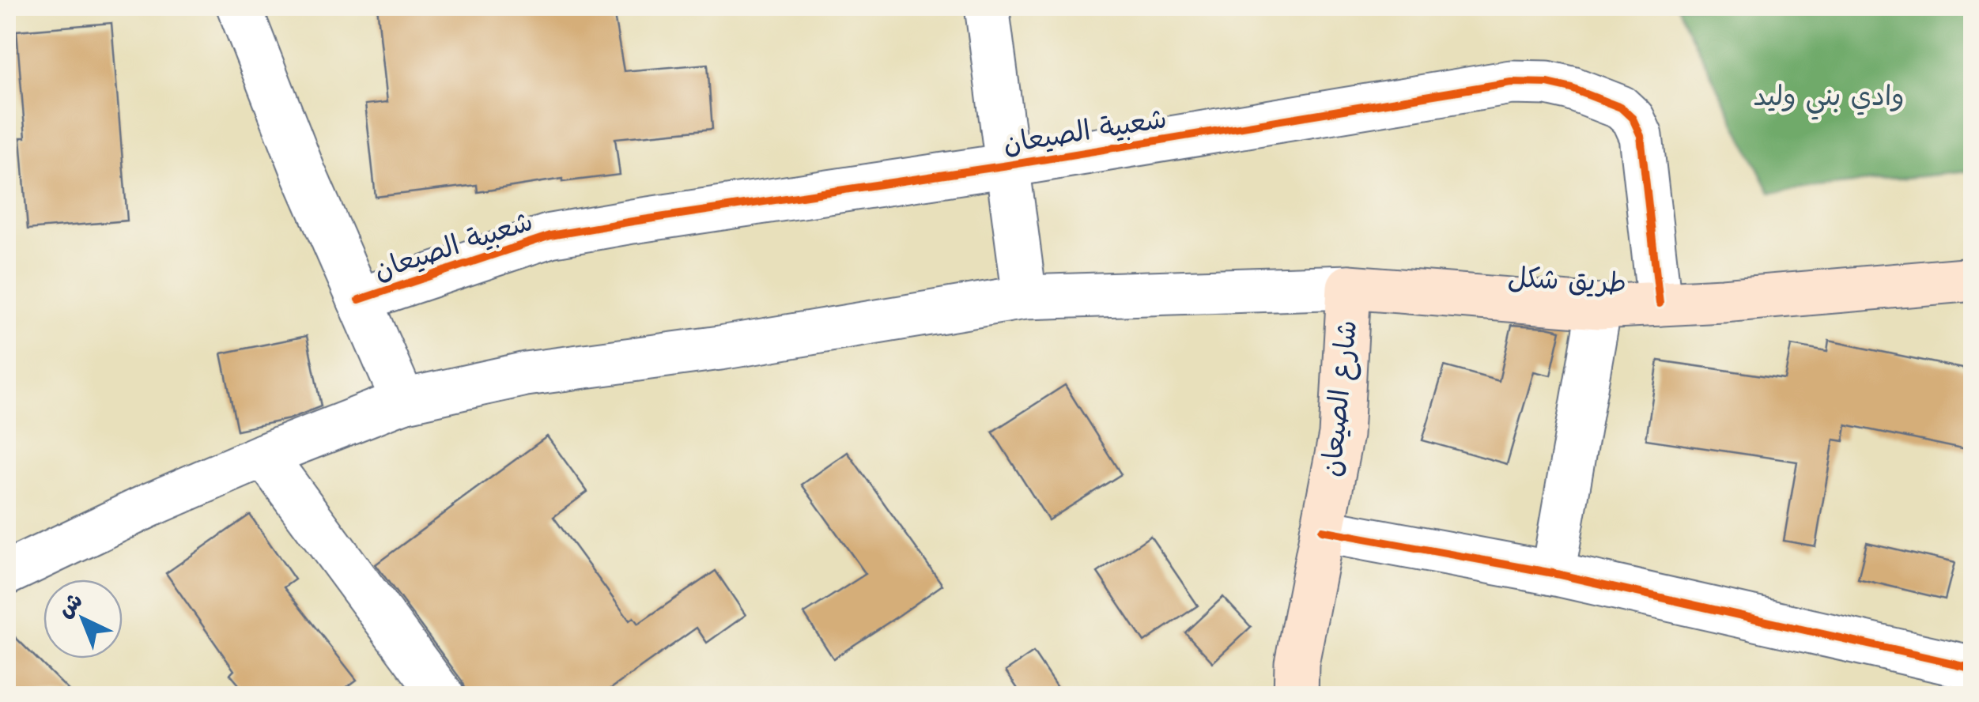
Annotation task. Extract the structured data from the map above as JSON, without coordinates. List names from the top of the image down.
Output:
{
  "streets": {
    "main road": ["طريق شكل", "شارع الصيعان"],
    "street": ["شعبية الصيعان"]
  },
  "crossings": [
    ["شعبية الصيعان", "طريق شكل"],
    ["طريق شكل", "شارع الصيعان"]
  ],
  "parks": ["وادي بني وليد"],
  "north": "top left"
}
